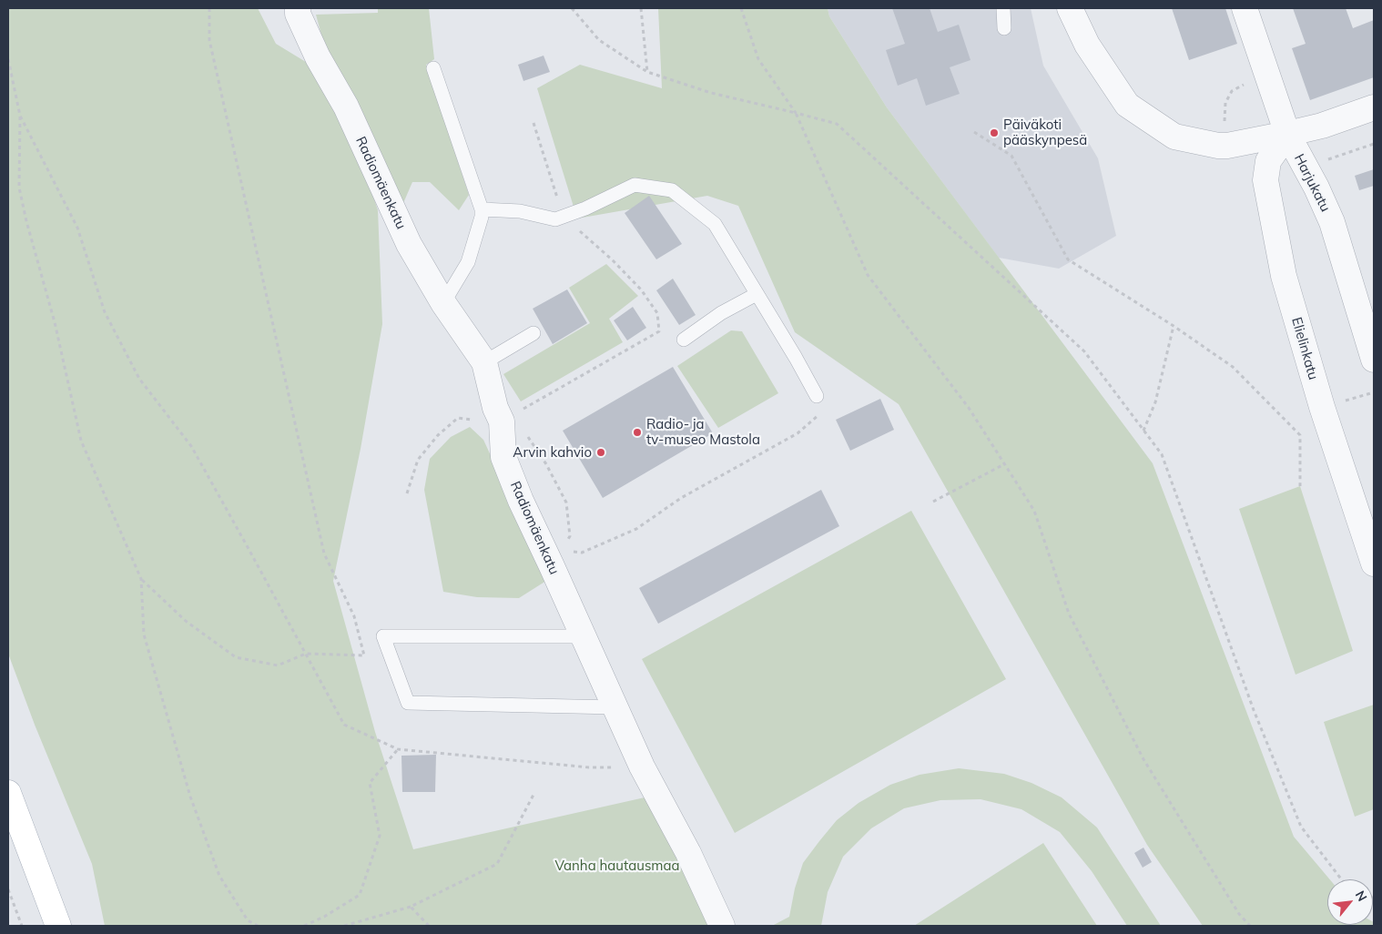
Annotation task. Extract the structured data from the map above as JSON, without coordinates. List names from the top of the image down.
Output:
{
  "streets": {
    "street": ["Radiomäenkatu", "Harjukatu", "Elielinkatu"]
  },
  "crossings": [
    ["Harjukatu", "Elielinkatu"]
  ],
  "parks": ["Vanha hautausmaa"],
  "places": ["Päiväkoti pääskynpesä", "Radio- ja tv-museo Mastola", "Arvin kahvio"],
  "north": "top right"
}
